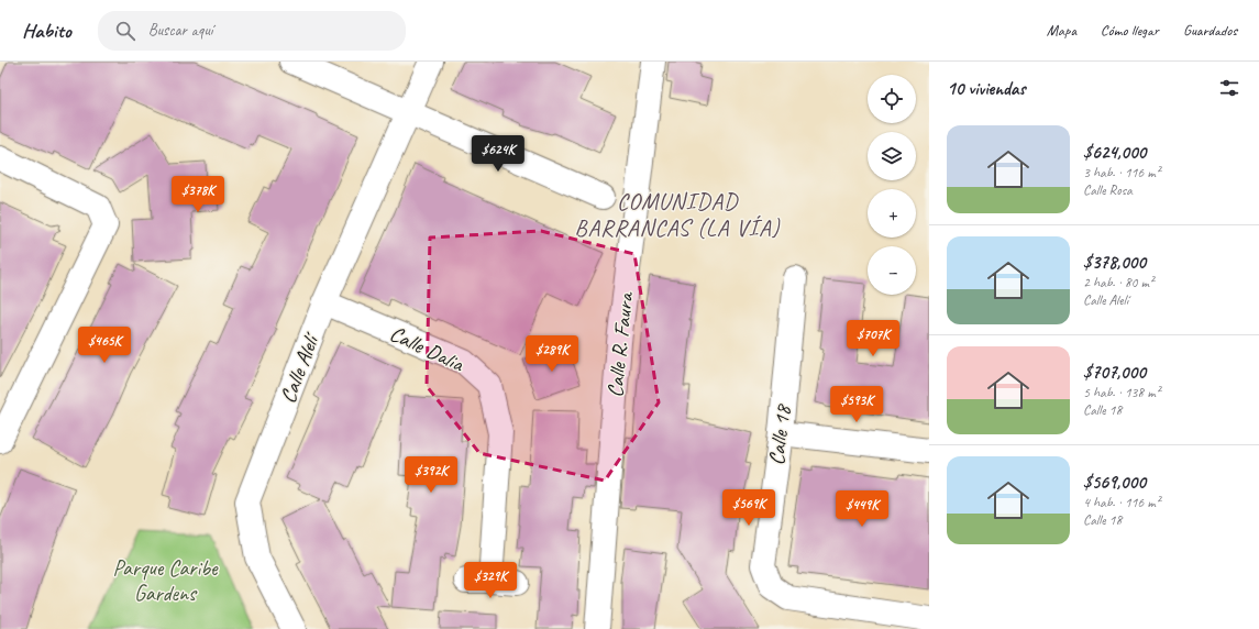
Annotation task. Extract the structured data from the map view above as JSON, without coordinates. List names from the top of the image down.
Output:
{
  "streets": {
    "street": [
      "Calle R. Faura",
      "Calle Dalia",
      "Calle Alelí",
      "Calle 18"
    ]
  },
  "crossings": [
    ["Calle Dalia", "Calle Alelí"]
  ],
  "districts": ["COMUNIDAD BARRANCAS (LA VÍA)"],
  "parks": ["Parque Caribe Gardens"],
  "page": {
    "header": "Habito",
    "search": "Buscar aquí",
    "nav": ["Mapa", "Cómo llegar", "Guardados"],
    "heading": "10 viviendas",
    "map_buttons": ["+", "−"],
    "list": [
      {
        "name": "$624,000",
        "note": "3 hab. · 116 m² · Calle Rosa"
      },
      {
        "name": "$378,000",
        "note": "2 hab. · 80 m² · Calle Alelí"
      },
      {
        "name": "$707,000",
        "note": "5 hab. · 138 m² · Calle 18"
      },
      {
        "name": "$569,000",
        "note": "4 hab. · 116 m² · Calle 18"
      }
    ],
    "price": [
      "$624K",
      "$378K",
      "$707K",
      "$465K",
      "$289K",
      "$593K",
      "$392K",
      "$569K",
      "$449K",
      "$329K"
    ]
  }
}
